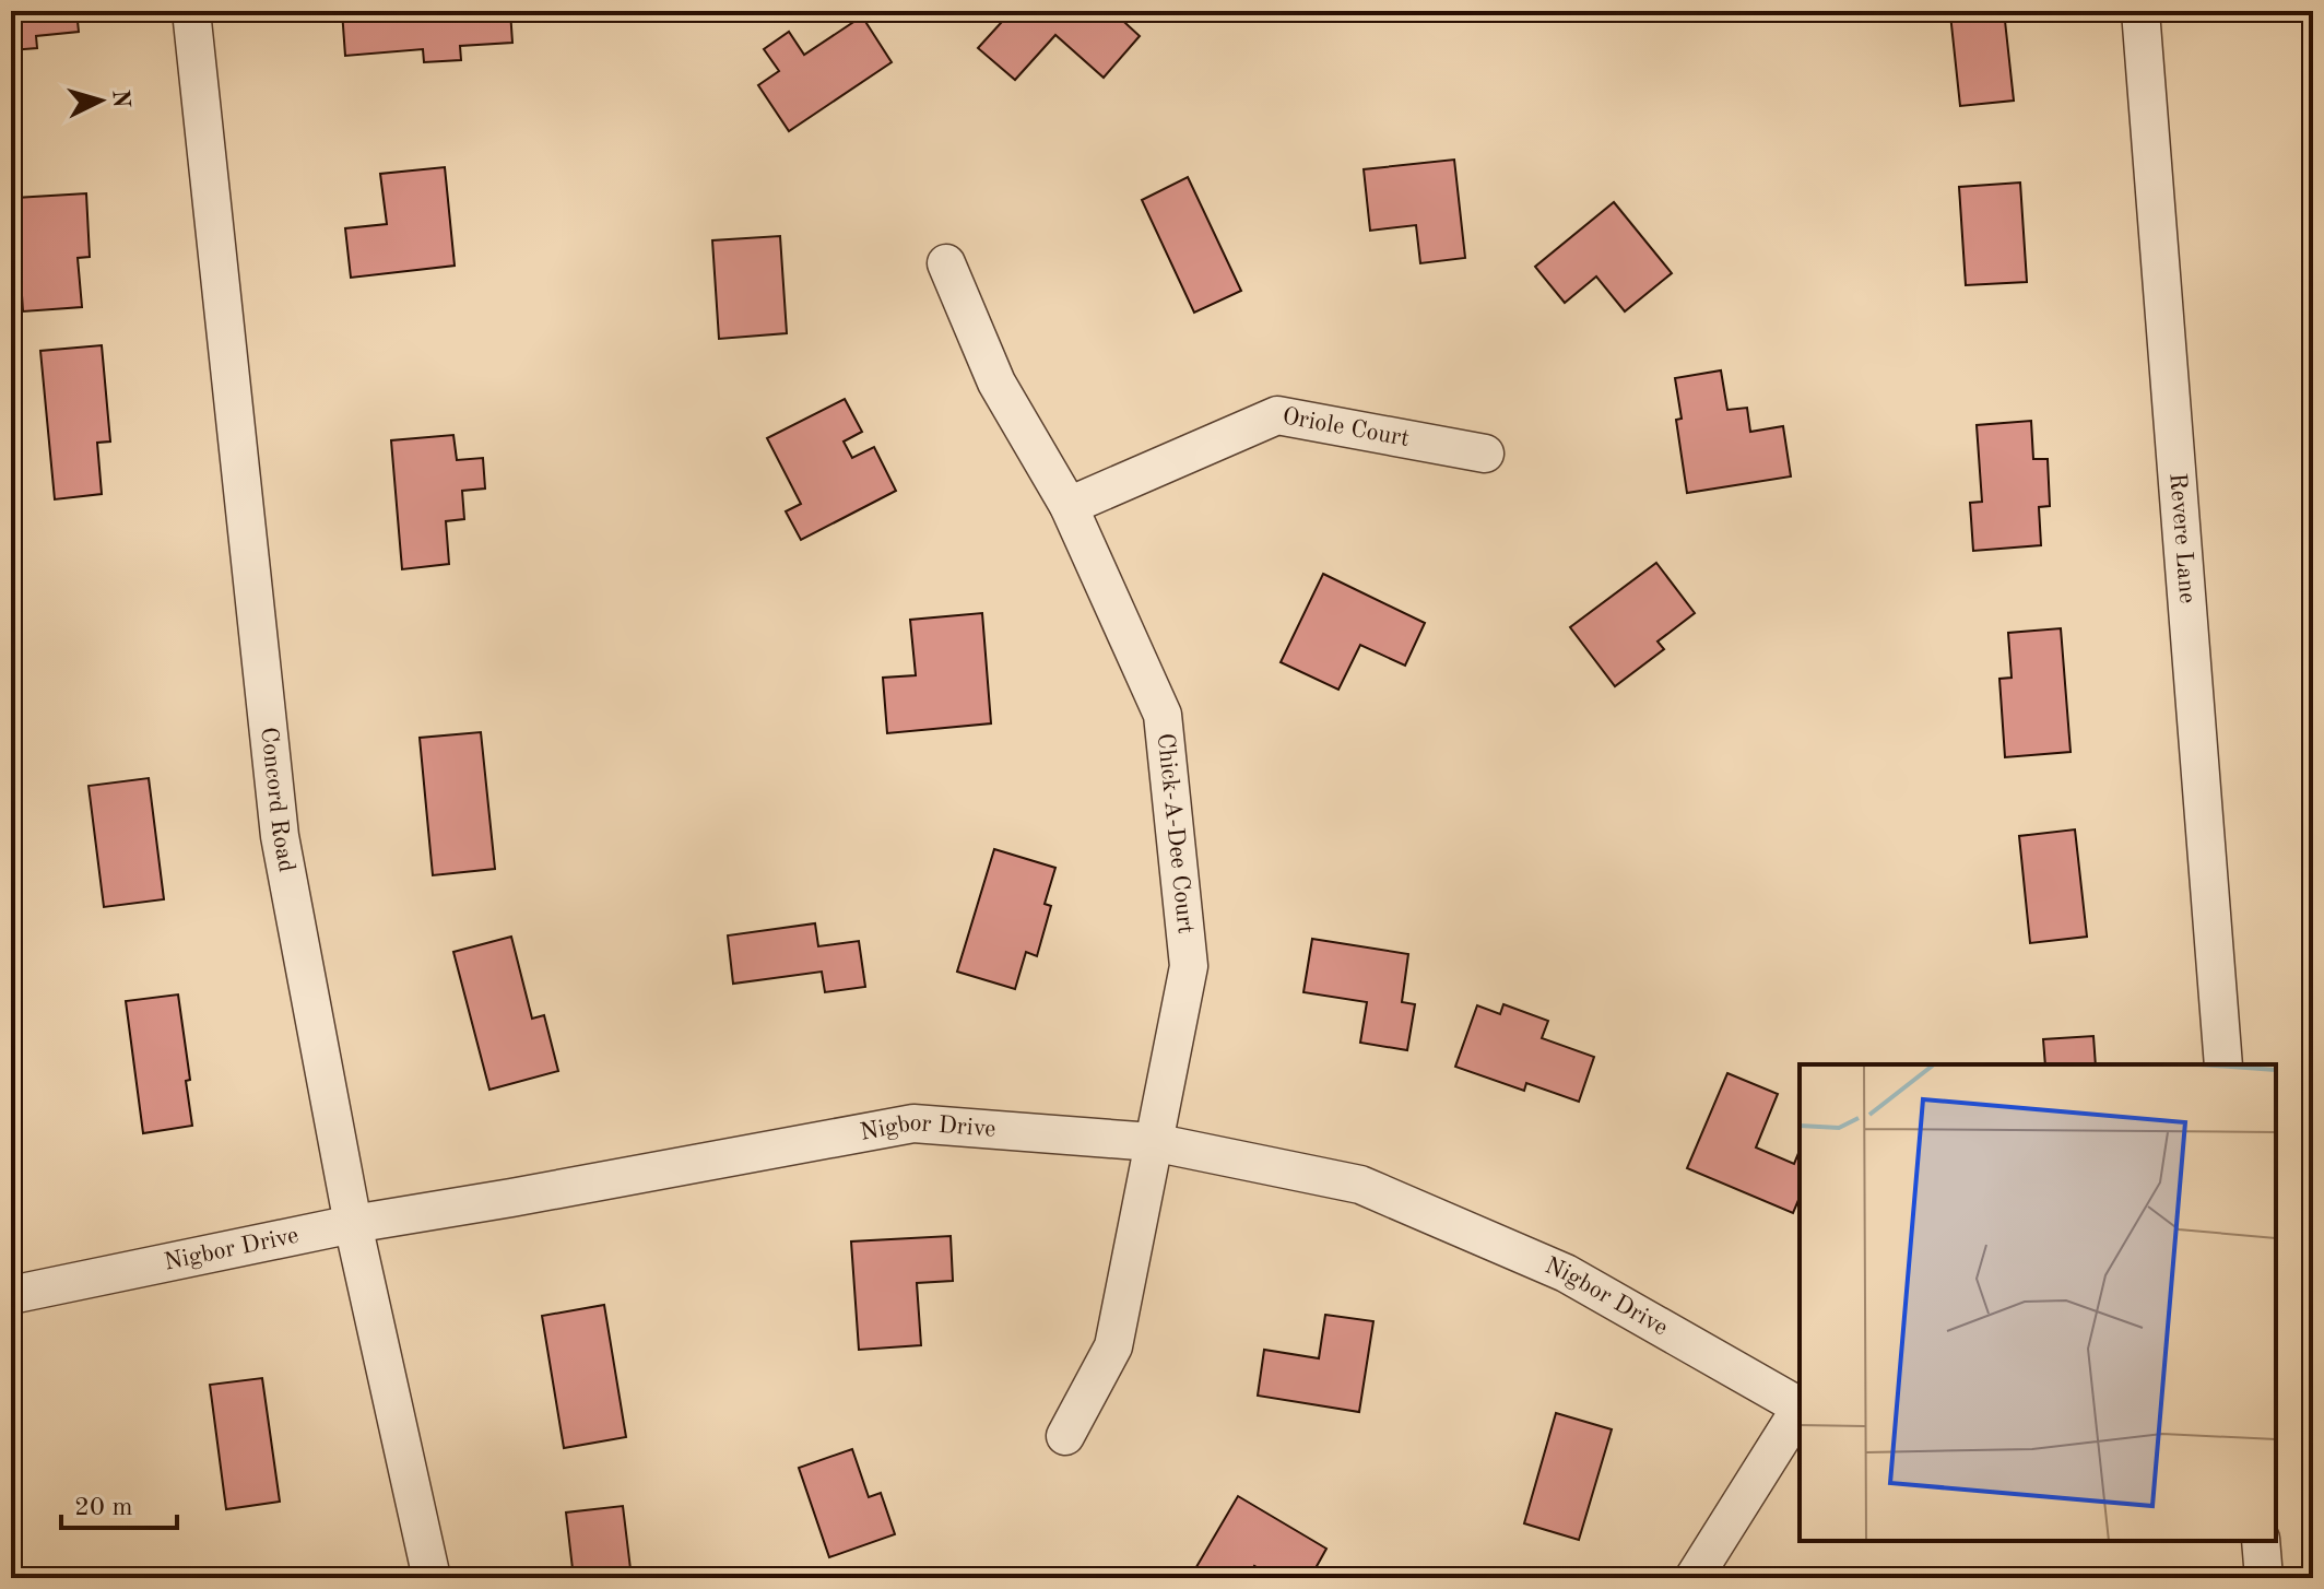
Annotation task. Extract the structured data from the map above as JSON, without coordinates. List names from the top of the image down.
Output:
{
  "streets": {
    "street": [
      "Oriole Court",
      "Revere Lane",
      "Concord Road",
      "Chick-A-Dee Court",
      "Nigbor Drive"
    ]
  },
  "crossings": [
    ["Oriole Court", "Chick-A-Dee Court"],
    ["Concord Road", "Nigbor Drive"],
    ["Chick-A-Dee Court", "Nigbor Drive"]
  ],
  "scale_bar": "20 m",
  "north": "right"
}
